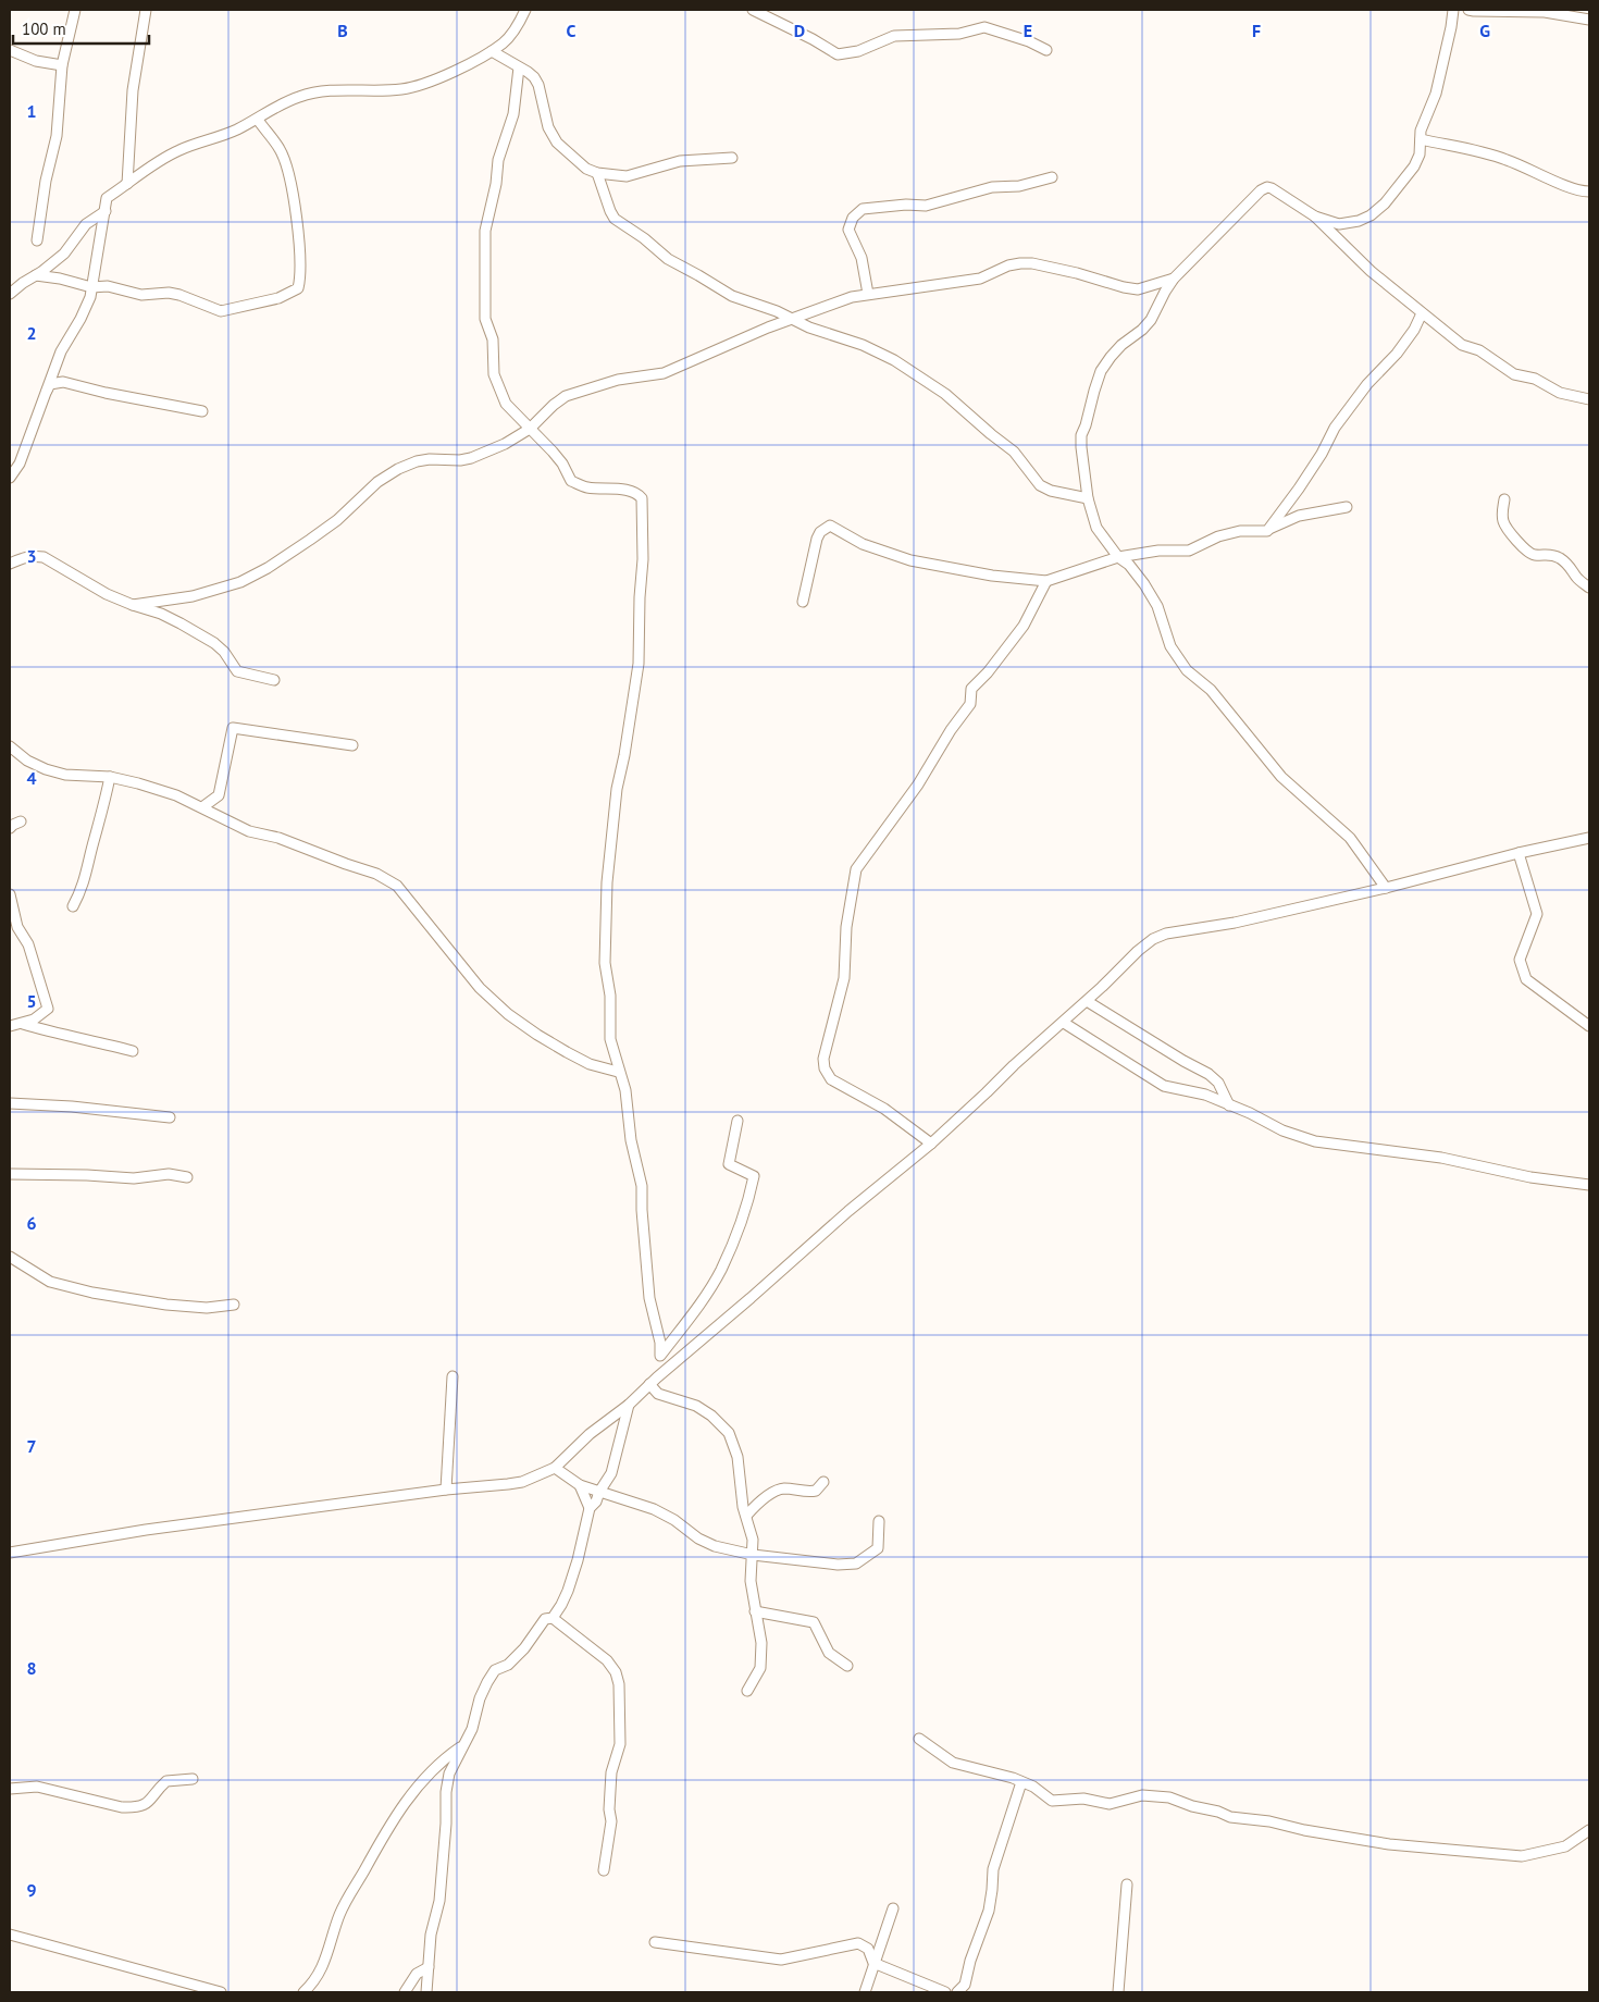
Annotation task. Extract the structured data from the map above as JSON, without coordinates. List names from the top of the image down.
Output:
{
  "scale_bar": "100 m",
  "grid": {
    "columns": [
      "B",
      "C",
      "D",
      "E",
      "F",
      "G"
    ],
    "rows": [
      "1",
      "2",
      "3",
      "4",
      "5",
      "6",
      "7",
      "8",
      "9"
    ]
  }
}
